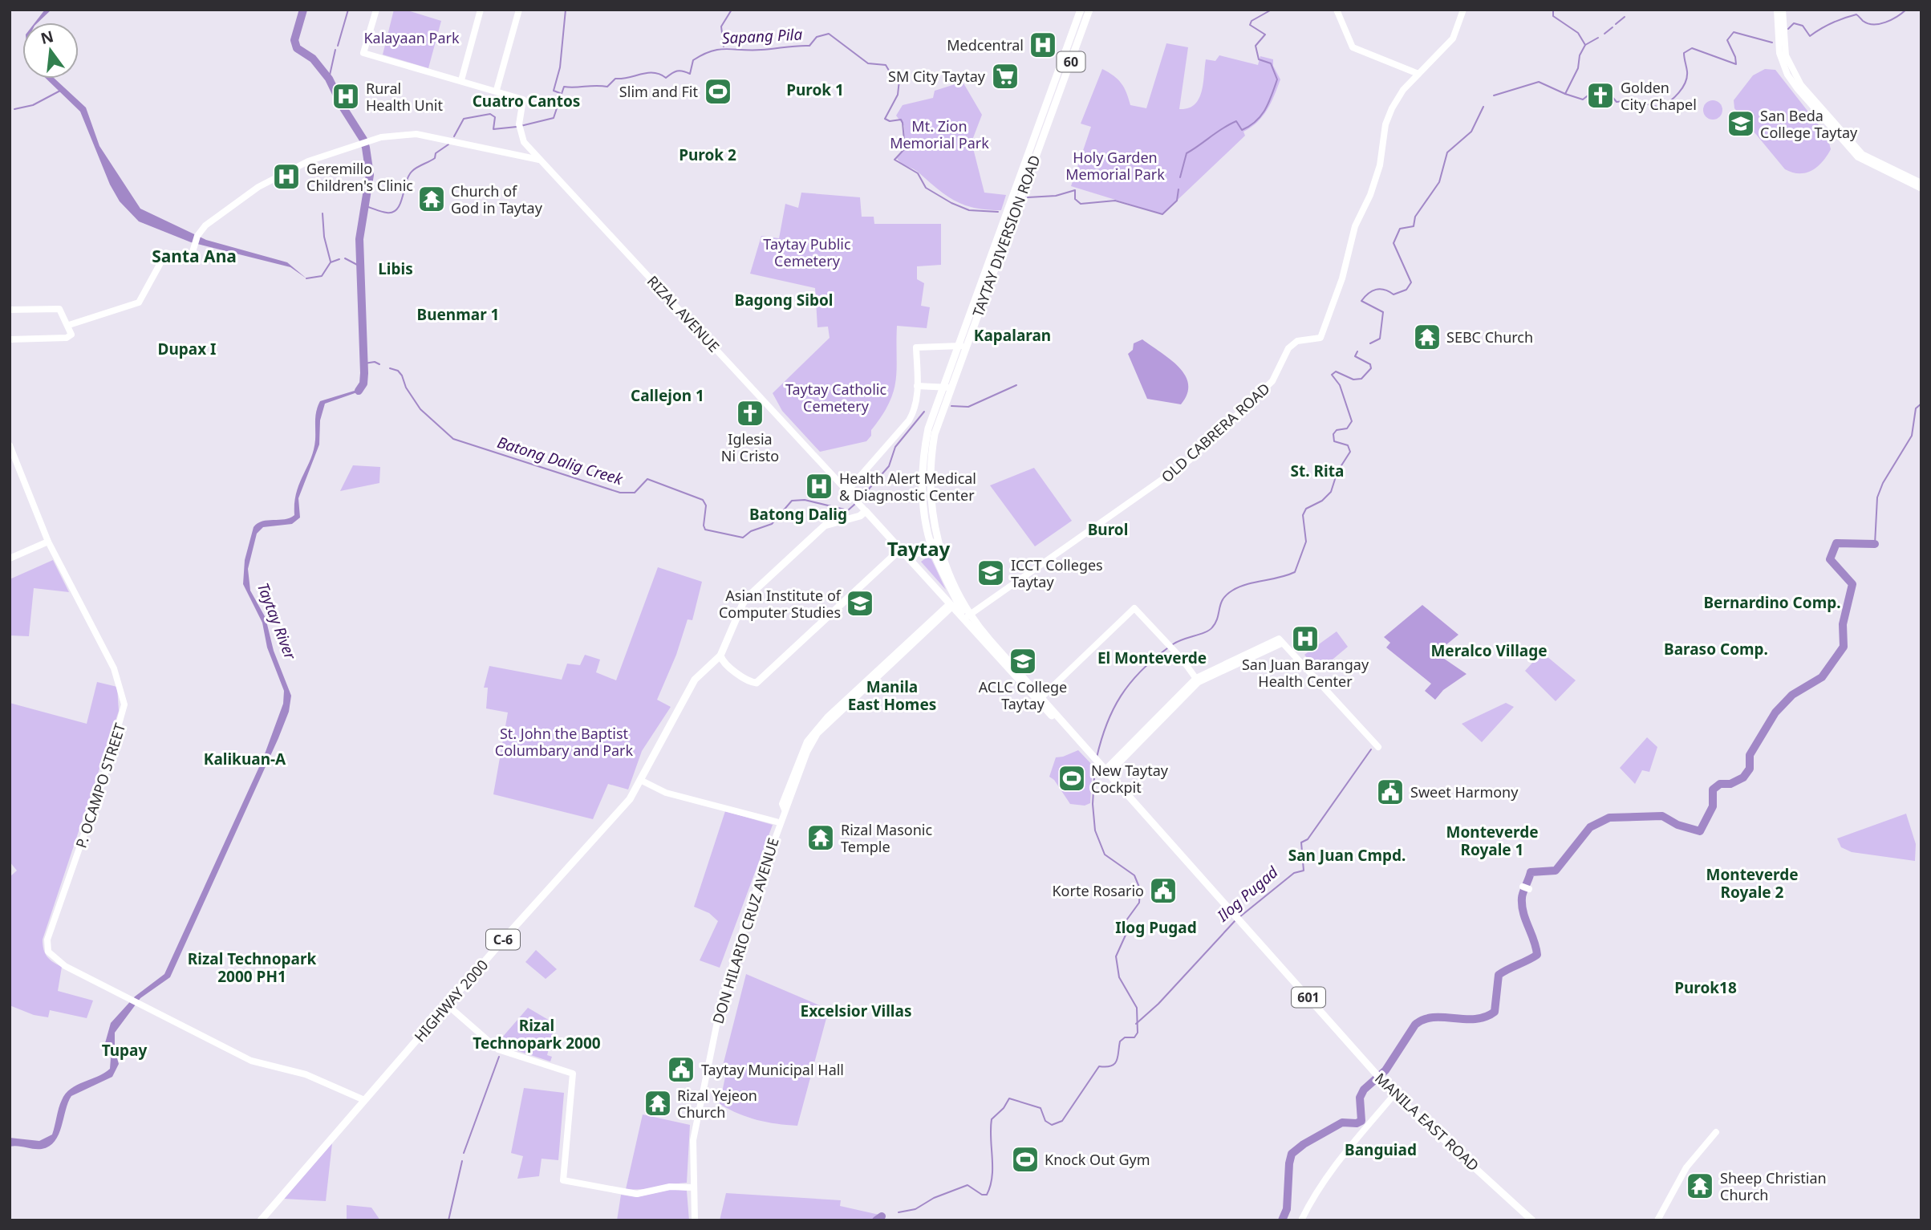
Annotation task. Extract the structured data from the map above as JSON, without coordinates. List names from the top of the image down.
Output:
{
  "streets": {
    "main road": [
      "60",
      "TAYTAY DIVERSION ROAD",
      "RIZAL AVENUE",
      "C-6",
      "601",
      "HIGHWAY 2000",
      "MANILA EAST ROAD"
    ],
    "street": ["OLD CABRERA ROAD", "P. OCAMPO STREET", "DON HILARIO CRUZ AVENUE"]
  },
  "crossings": [
    ["TAYTAY DIVERSION ROAD", "RIZAL AVENUE"],
    ["TAYTAY DIVERSION ROAD", "OLD CABRERA ROAD"],
    ["TAYTAY DIVERSION ROAD", "DON HILARIO CRUZ AVENUE"],
    ["TAYTAY DIVERSION ROAD", "601"],
    ["RIZAL AVENUE", "OLD CABRERA ROAD"],
    ["RIZAL AVENUE", "DON HILARIO CRUZ AVENUE"],
    ["RIZAL AVENUE", "C-6"],
    ["RIZAL AVENUE", "601"],
    ["P. OCAMPO STREET", "HIGHWAY 2000"],
    ["C-6", "HIGHWAY 2000"],
    ["601", "MANILA EAST ROAD"]
  ],
  "districts": [
    "Purok 1",
    "Cuatro Cantos",
    "Purok 2",
    "Santa Ana",
    "Libis",
    "Bagong Sibol",
    "Buenmar 1",
    "Kapalaran",
    "Dupax I",
    "Callejon 1",
    "St. Rita",
    "Batong Dalig",
    "Burol",
    "Taytay",
    "Bernardino Comp.",
    "Baraso Comp.",
    "Meralco Village",
    "El Monteverde",
    "Manila East Homes",
    "Kalikuan-A",
    "Monteverde Royale 1",
    "San Juan Cmpd.",
    "Monteverde Royale 2",
    "Ilog Pugad",
    "Rizal Technopark 2000 PH1",
    "Purok18",
    "Excelsior Villas",
    "Rizal Technopark 2000",
    "Tupay",
    "Banguiad"
  ],
  "water": [
    "Sapang Pila",
    "Batong Dalig Creek",
    "Taytay River",
    "Ilog Pugad"
  ],
  "parks": [
    "Kalayaan Park",
    "Mt. Zion Memorial Park",
    "Holy Garden Memorial Park",
    "Taytay Public Cemetery",
    "Taytay Catholic Cemetery",
    "St. John the Baptist Columbary and Park"
  ],
  "places": {
    "hospital": [
      "Medcentral",
      "Rural Health Unit",
      "Geremillo Children's Clinic",
      "Health Alert Medical & Diagnostic Center",
      "San Juan Barangay Health Center"
    ],
    "supermarket": ["SM City Taytay"],
    "sports": ["Slim and Fit", "New Taytay Cockpit", "Knock Out Gym"],
    "church": ["Golden City Chapel", "Iglesia Ni Cristo"],
    "school or university": [
      "San Beda College Taytay",
      "ICCT Colleges Taytay",
      "Asian Institute of Computer Studies",
      "ACLC College Taytay"
    ],
    "temple": [
      "Church of God in Taytay",
      "SEBC Church",
      "Rizal Masonic Temple",
      "Rizal Yejeon Church",
      "Sheep Christian Church"
    ],
    "public building": ["Sweet Harmony", "Korte Rosario", "Taytay Municipal Hall"]
  },
  "north": "top"
}
